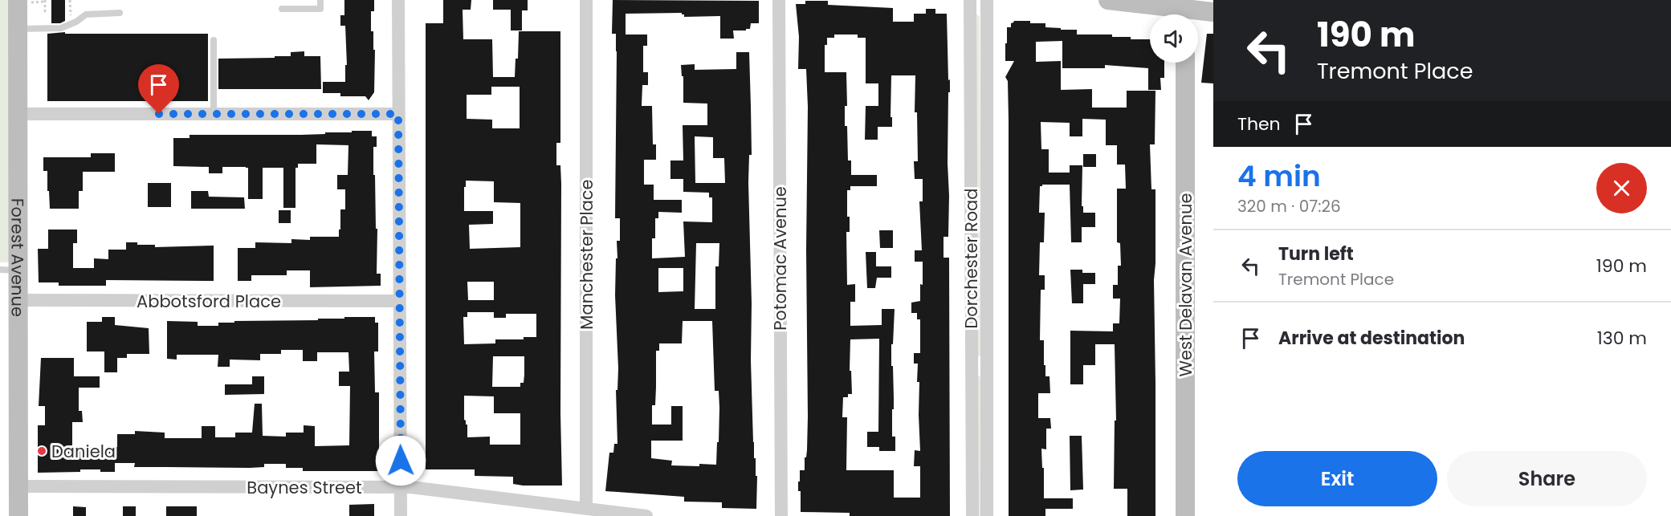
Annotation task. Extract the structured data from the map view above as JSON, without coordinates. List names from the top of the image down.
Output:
{
  "streets": {
    "street": [
      "Manchester Place",
      "Forest Avenue",
      "Potomac Avenue",
      "Dorchester Road",
      "West Delavan Avenue",
      "Abbotsford Place",
      "Baynes Street"
    ]
  },
  "crossings": [
    ["Manchester Place", "Baynes Street"],
    ["Forest Avenue", "Abbotsford Place"],
    ["Forest Avenue", "Baynes Street"]
  ],
  "places": ["Daniela"],
  "page": {
    "turn": ["190 m", "Tremont Place"],
    "then": "Then",
    "heading": ["4 min", "320 m · 07:26"],
    "list": [
      {
        "name": "Turn left",
        "note": "Tremont Place",
        "value": "190 m"
      },
      {
        "name": "Arrive at destination",
        "value": "130 m"
      }
    ],
    "buttons": ["Exit", "Share"]
  }
}
